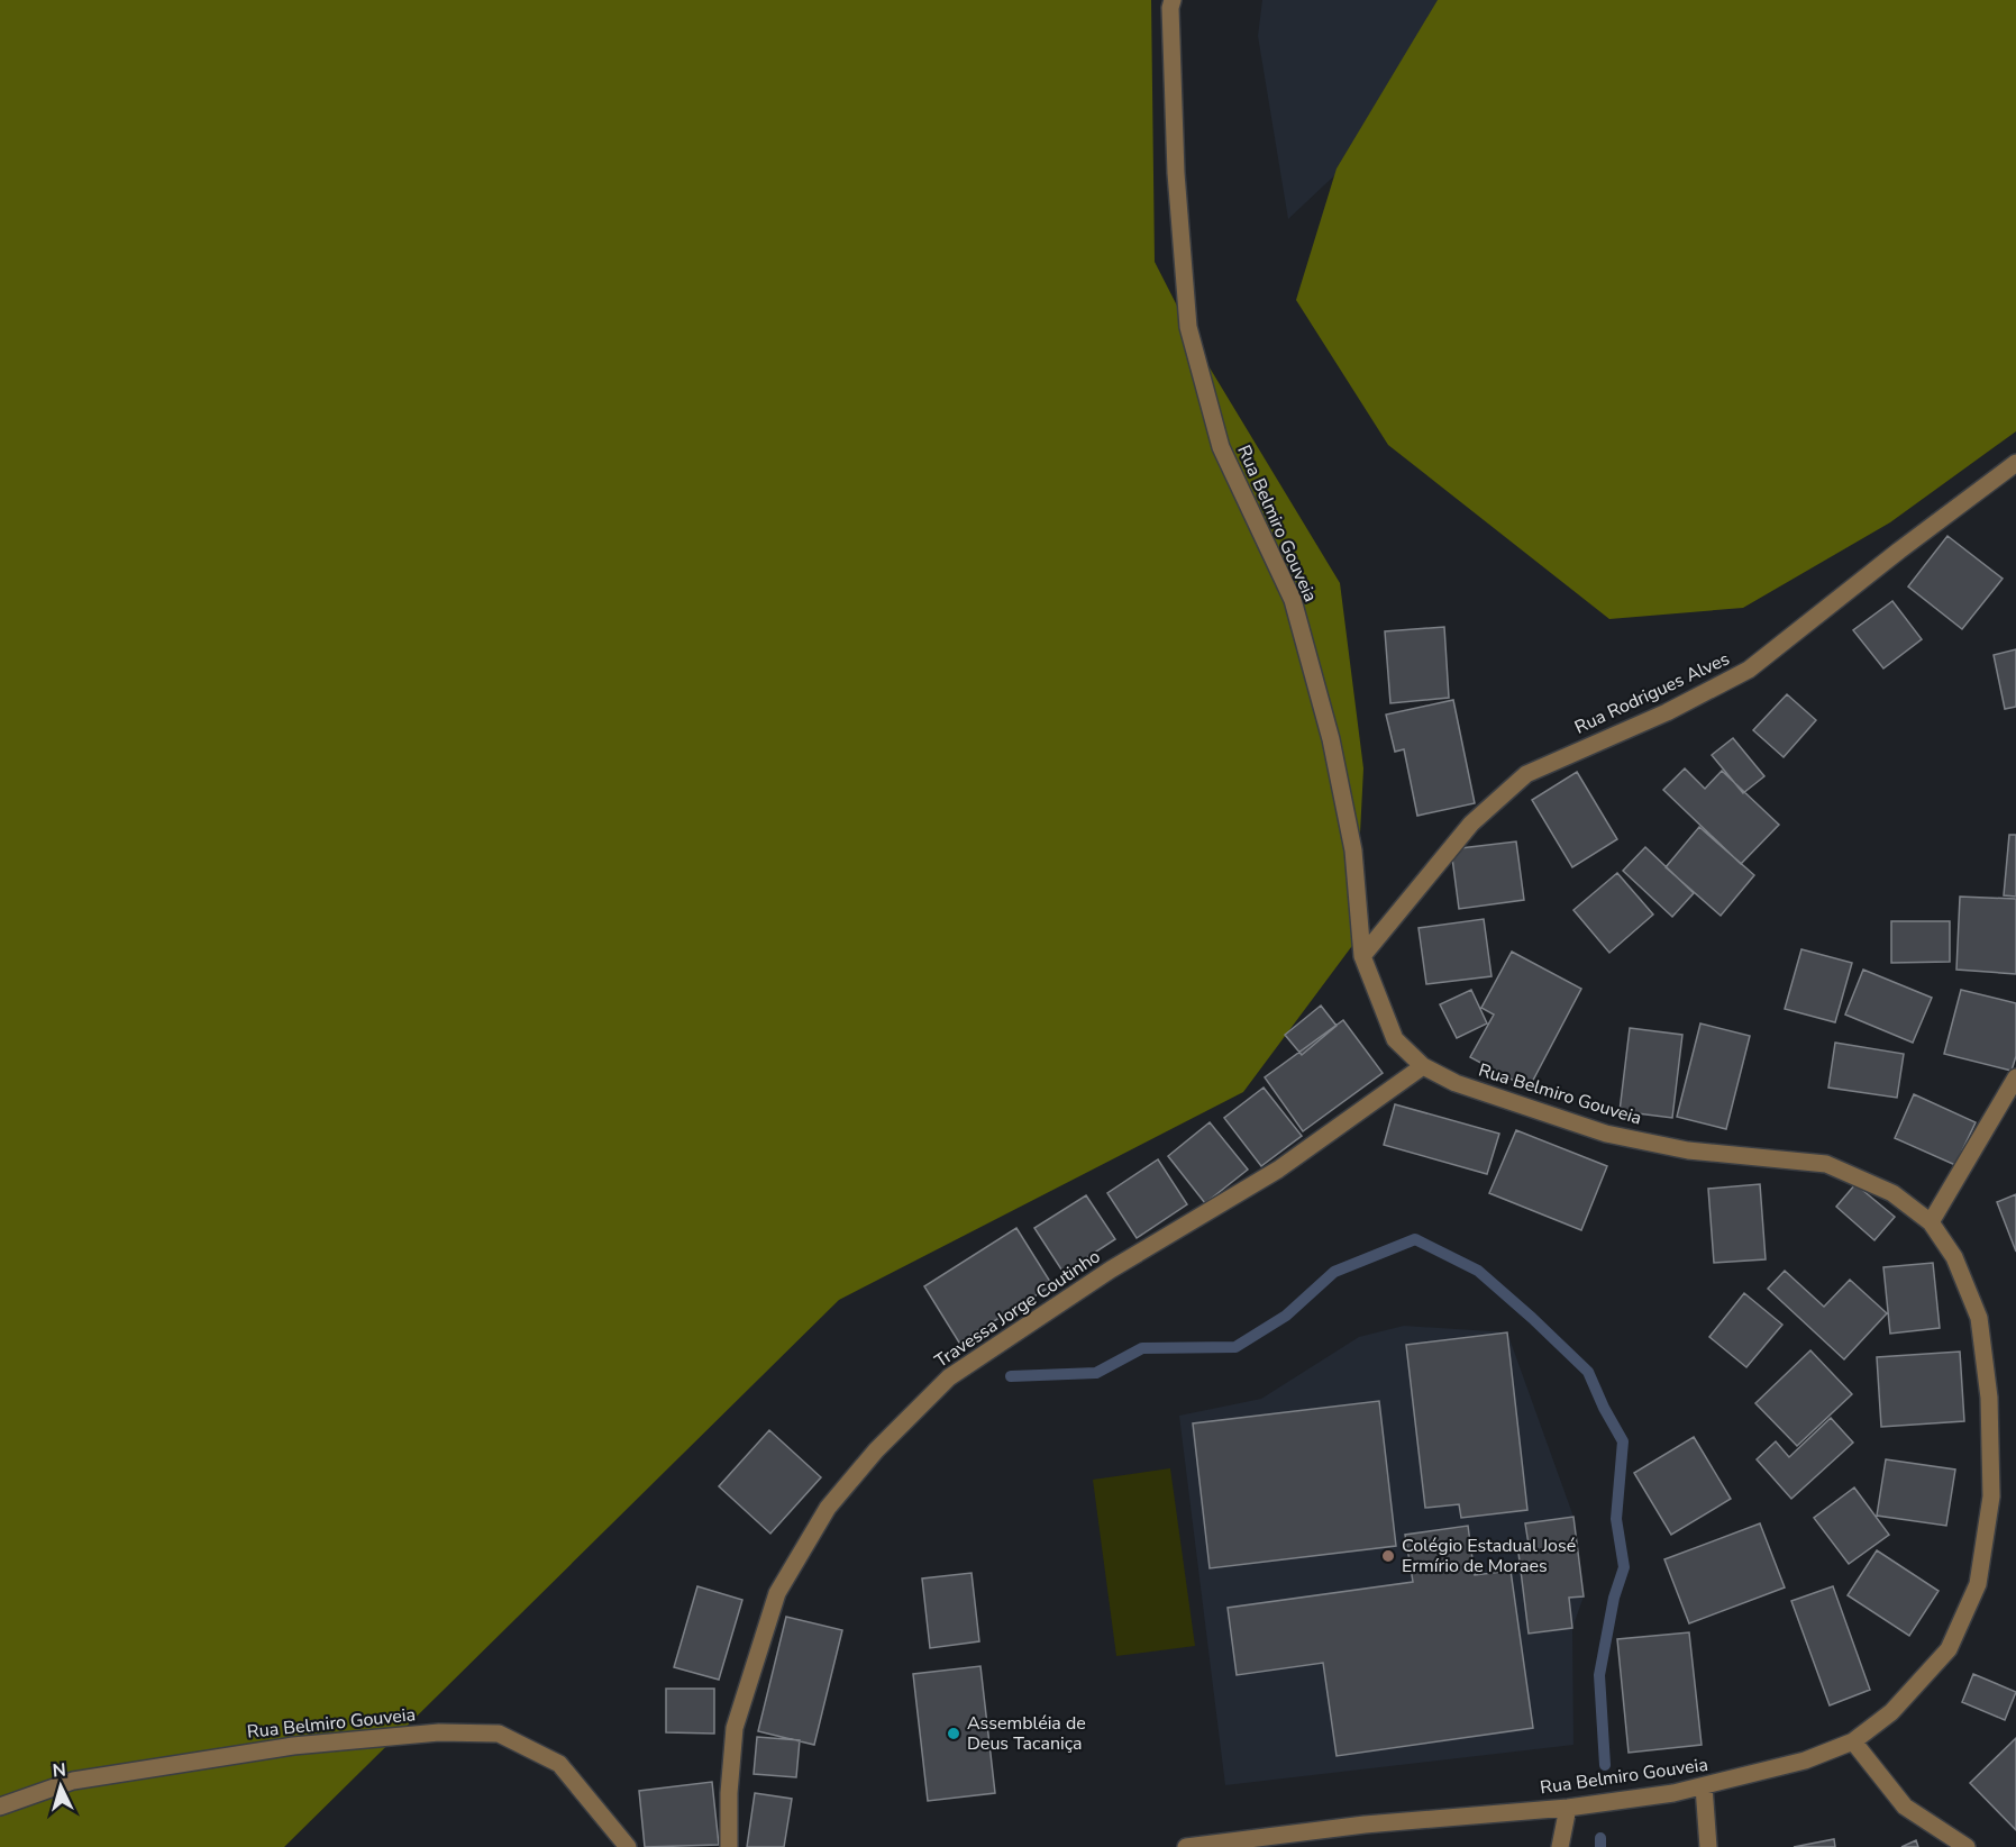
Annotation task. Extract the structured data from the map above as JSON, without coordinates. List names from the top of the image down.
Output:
{
  "streets": {
    "street": ["Rua Belmiro Gouveia", "Rua Rodrigues Alves", "Travessa Jorge Coutinho"]
  },
  "crossings": [
    ["Rua Belmiro Gouveia", "Rua Rodrigues Alves"],
    ["Rua Belmiro Gouveia", "Travessa Jorge Coutinho"]
  ],
  "places": ["Colégio Estadual José Ermírio de Moraes", "Assembléia de Deus Tacaniça"],
  "north": "top"
}
